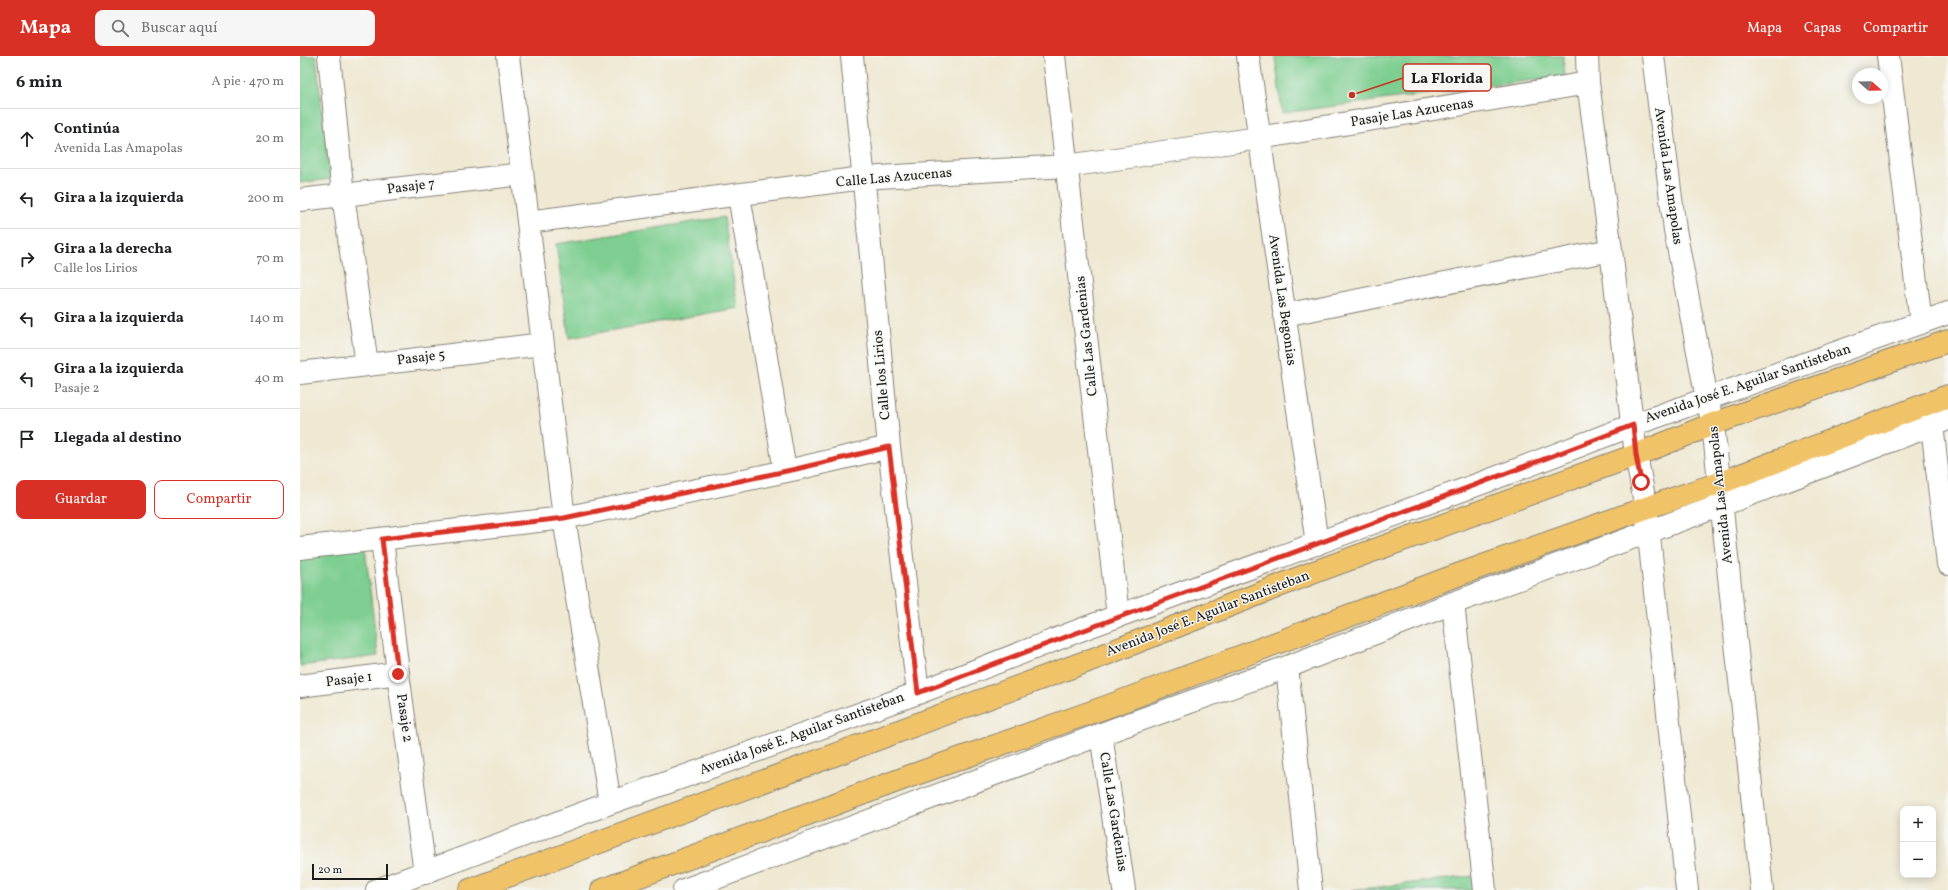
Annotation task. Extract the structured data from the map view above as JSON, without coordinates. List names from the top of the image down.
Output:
{
  "streets": {
    "main road": ["Avenida José E. Aguilar Santisteban"],
    "street": [
      "Pasaje Las Azucenas",
      "Avenida Las Amapolas",
      "Calle Las Azucenas",
      "Pasaje 7",
      "Avenida Las Begonias",
      "Calle Las Gardenias",
      "Pasaje 5",
      "Calle los Lirios",
      "Pasaje 1",
      "Pasaje 2"
    ]
  },
  "crossings": [
    ["Pasaje Las Azucenas", "Calle Las Azucenas"],
    ["Pasaje Las Azucenas", "Avenida Las Begonias"],
    ["Avenida Las Amapolas", "Avenida José E. Aguilar Santisteban"],
    ["Calle Las Azucenas", "Avenida Las Begonias"],
    ["Calle Las Azucenas", "Calle Las Gardenias"],
    ["Calle Las Azucenas", "Calle los Lirios"],
    ["Avenida Las Begonias", "Avenida José E. Aguilar Santisteban"],
    ["Calle Las Gardenias", "Avenida José E. Aguilar Santisteban"],
    ["Calle los Lirios", "Avenida José E. Aguilar Santisteban"],
    ["Avenida José E. Aguilar Santisteban", "Pasaje 2"],
    ["Pasaje 1", "Pasaje 2"]
  ],
  "places": ["La Florida"],
  "scale_bar": "20 m",
  "north": "right",
  "page": {
    "header": "Mapa",
    "search": "Buscar aquí",
    "nav": ["Mapa", "Capas", "Compartir"],
    "heading": ["6 min", "A pie · 470 m"],
    "list": [
      ["Continúa", "Avenida Las Amapolas", "20 m"],
      ["Gira a la izquierda", "200 m"],
      ["Gira a la derecha", "Calle los Lirios", "70 m"],
      ["Gira a la izquierda", "140 m"],
      ["Gira a la izquierda", "Pasaje 2", "40 m"],
      "Llegada al destino"
    ],
    "buttons": ["Guardar", "Compartir"],
    "map_buttons": ["+", "−"],
    "scale": "20 m"
  }
}
